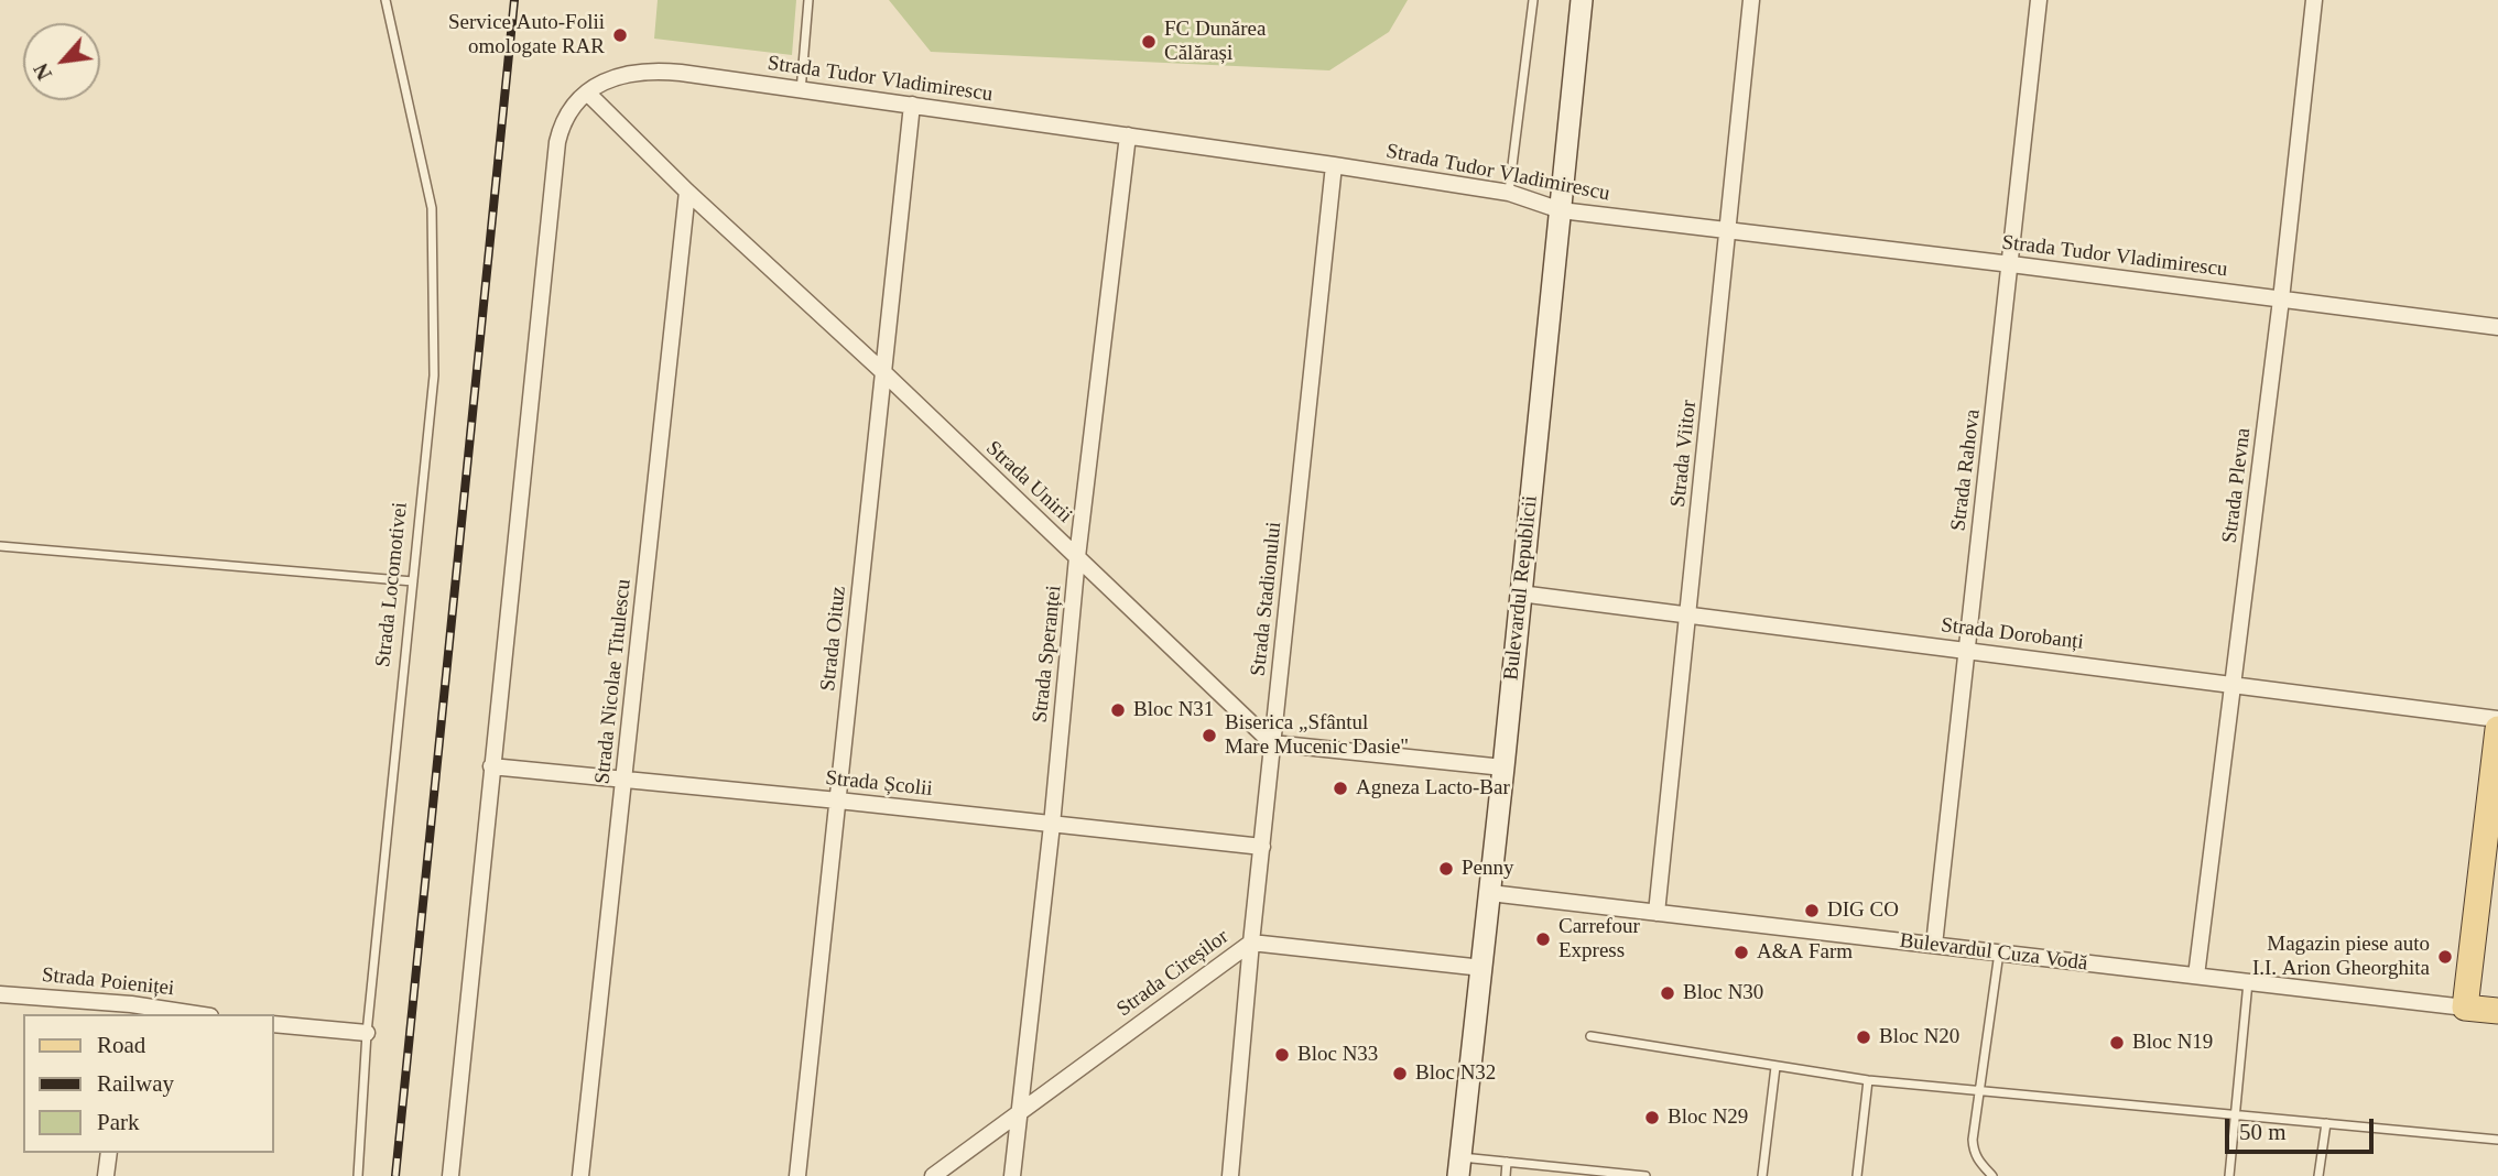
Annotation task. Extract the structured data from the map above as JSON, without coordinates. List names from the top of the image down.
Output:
{
  "streets": {
    "main road": ["Bulevardul Republicii", "Bulevardul Cuza Vodă"],
    "street": [
      "Strada Tudor Vladimirescu",
      "Strada Viitor",
      "Strada Rahova",
      "Strada Unirii",
      "Strada Plevna",
      "Strada Stadionului",
      "Strada Dorobanți",
      "Strada Oituz",
      "Strada Speranței",
      "Strada Nicolae Titulescu",
      "Strada Școlii",
      "Strada Cireșilor",
      "Strada Poieniței"
    ],
    "lane": ["Strada Locomotivei"]
  },
  "crossings": [
    ["Strada Tudor Vladimirescu", "Strada Viitor"],
    ["Strada Tudor Vladimirescu", "Strada Rahova"],
    ["Strada Tudor Vladimirescu", "Strada Unirii"],
    ["Strada Tudor Vladimirescu", "Strada Plevna"],
    ["Strada Tudor Vladimirescu", "Bulevardul Republicii"],
    ["Strada Tudor Vladimirescu", "Strada Stadionului"],
    ["Strada Tudor Vladimirescu", "Strada Oituz"],
    ["Strada Tudor Vladimirescu", "Strada Speranței"],
    ["Strada Viitor", "Strada Dorobanți"],
    ["Strada Viitor", "Bulevardul Cuza Vodă"],
    ["Strada Rahova", "Strada Dorobanți"],
    ["Strada Rahova", "Bulevardul Cuza Vodă"],
    ["Strada Unirii", "Strada Stadionului"],
    ["Strada Unirii", "Strada Oituz"],
    ["Strada Unirii", "Strada Speranței"],
    ["Strada Unirii", "Strada Nicolae Titulescu"],
    ["Strada Plevna", "Strada Dorobanți"],
    ["Strada Plevna", "Bulevardul Cuza Vodă"],
    ["Bulevardul Republicii", "Strada Dorobanți"],
    ["Bulevardul Republicii", "Bulevardul Cuza Vodă"],
    ["Bulevardul Republicii", "Strada Cireșilor"],
    ["Strada Stadionului", "Strada Școlii"],
    ["Strada Stadionului", "Strada Cireșilor"],
    ["Strada Oituz", "Strada Școlii"],
    ["Strada Speranței", "Strada Școlii"],
    ["Strada Speranței", "Strada Cireșilor"],
    ["Strada Nicolae Titulescu", "Strada Școlii"]
  ],
  "places": [
    "Service Auto-Folii omologate RAR",
    "FC Dunărea Călărași",
    "Bloc N31",
    "Biserica „Sfântul Mare Mucenic Dasie\"",
    "Agneza Lacto-Bar",
    "Penny",
    "DIG CO",
    "Carrefour Express",
    "A&A Farm",
    "Magazin piese auto I.I. Arion Gheorghita",
    "Bloc N30",
    "Bloc N20",
    "Bloc N19",
    "Bloc N33",
    "Bloc N32",
    "Bloc N29"
  ],
  "legend": ["Road", "Railway", "Park"],
  "scale_bar": "50 m",
  "north": "bottom left"
}
